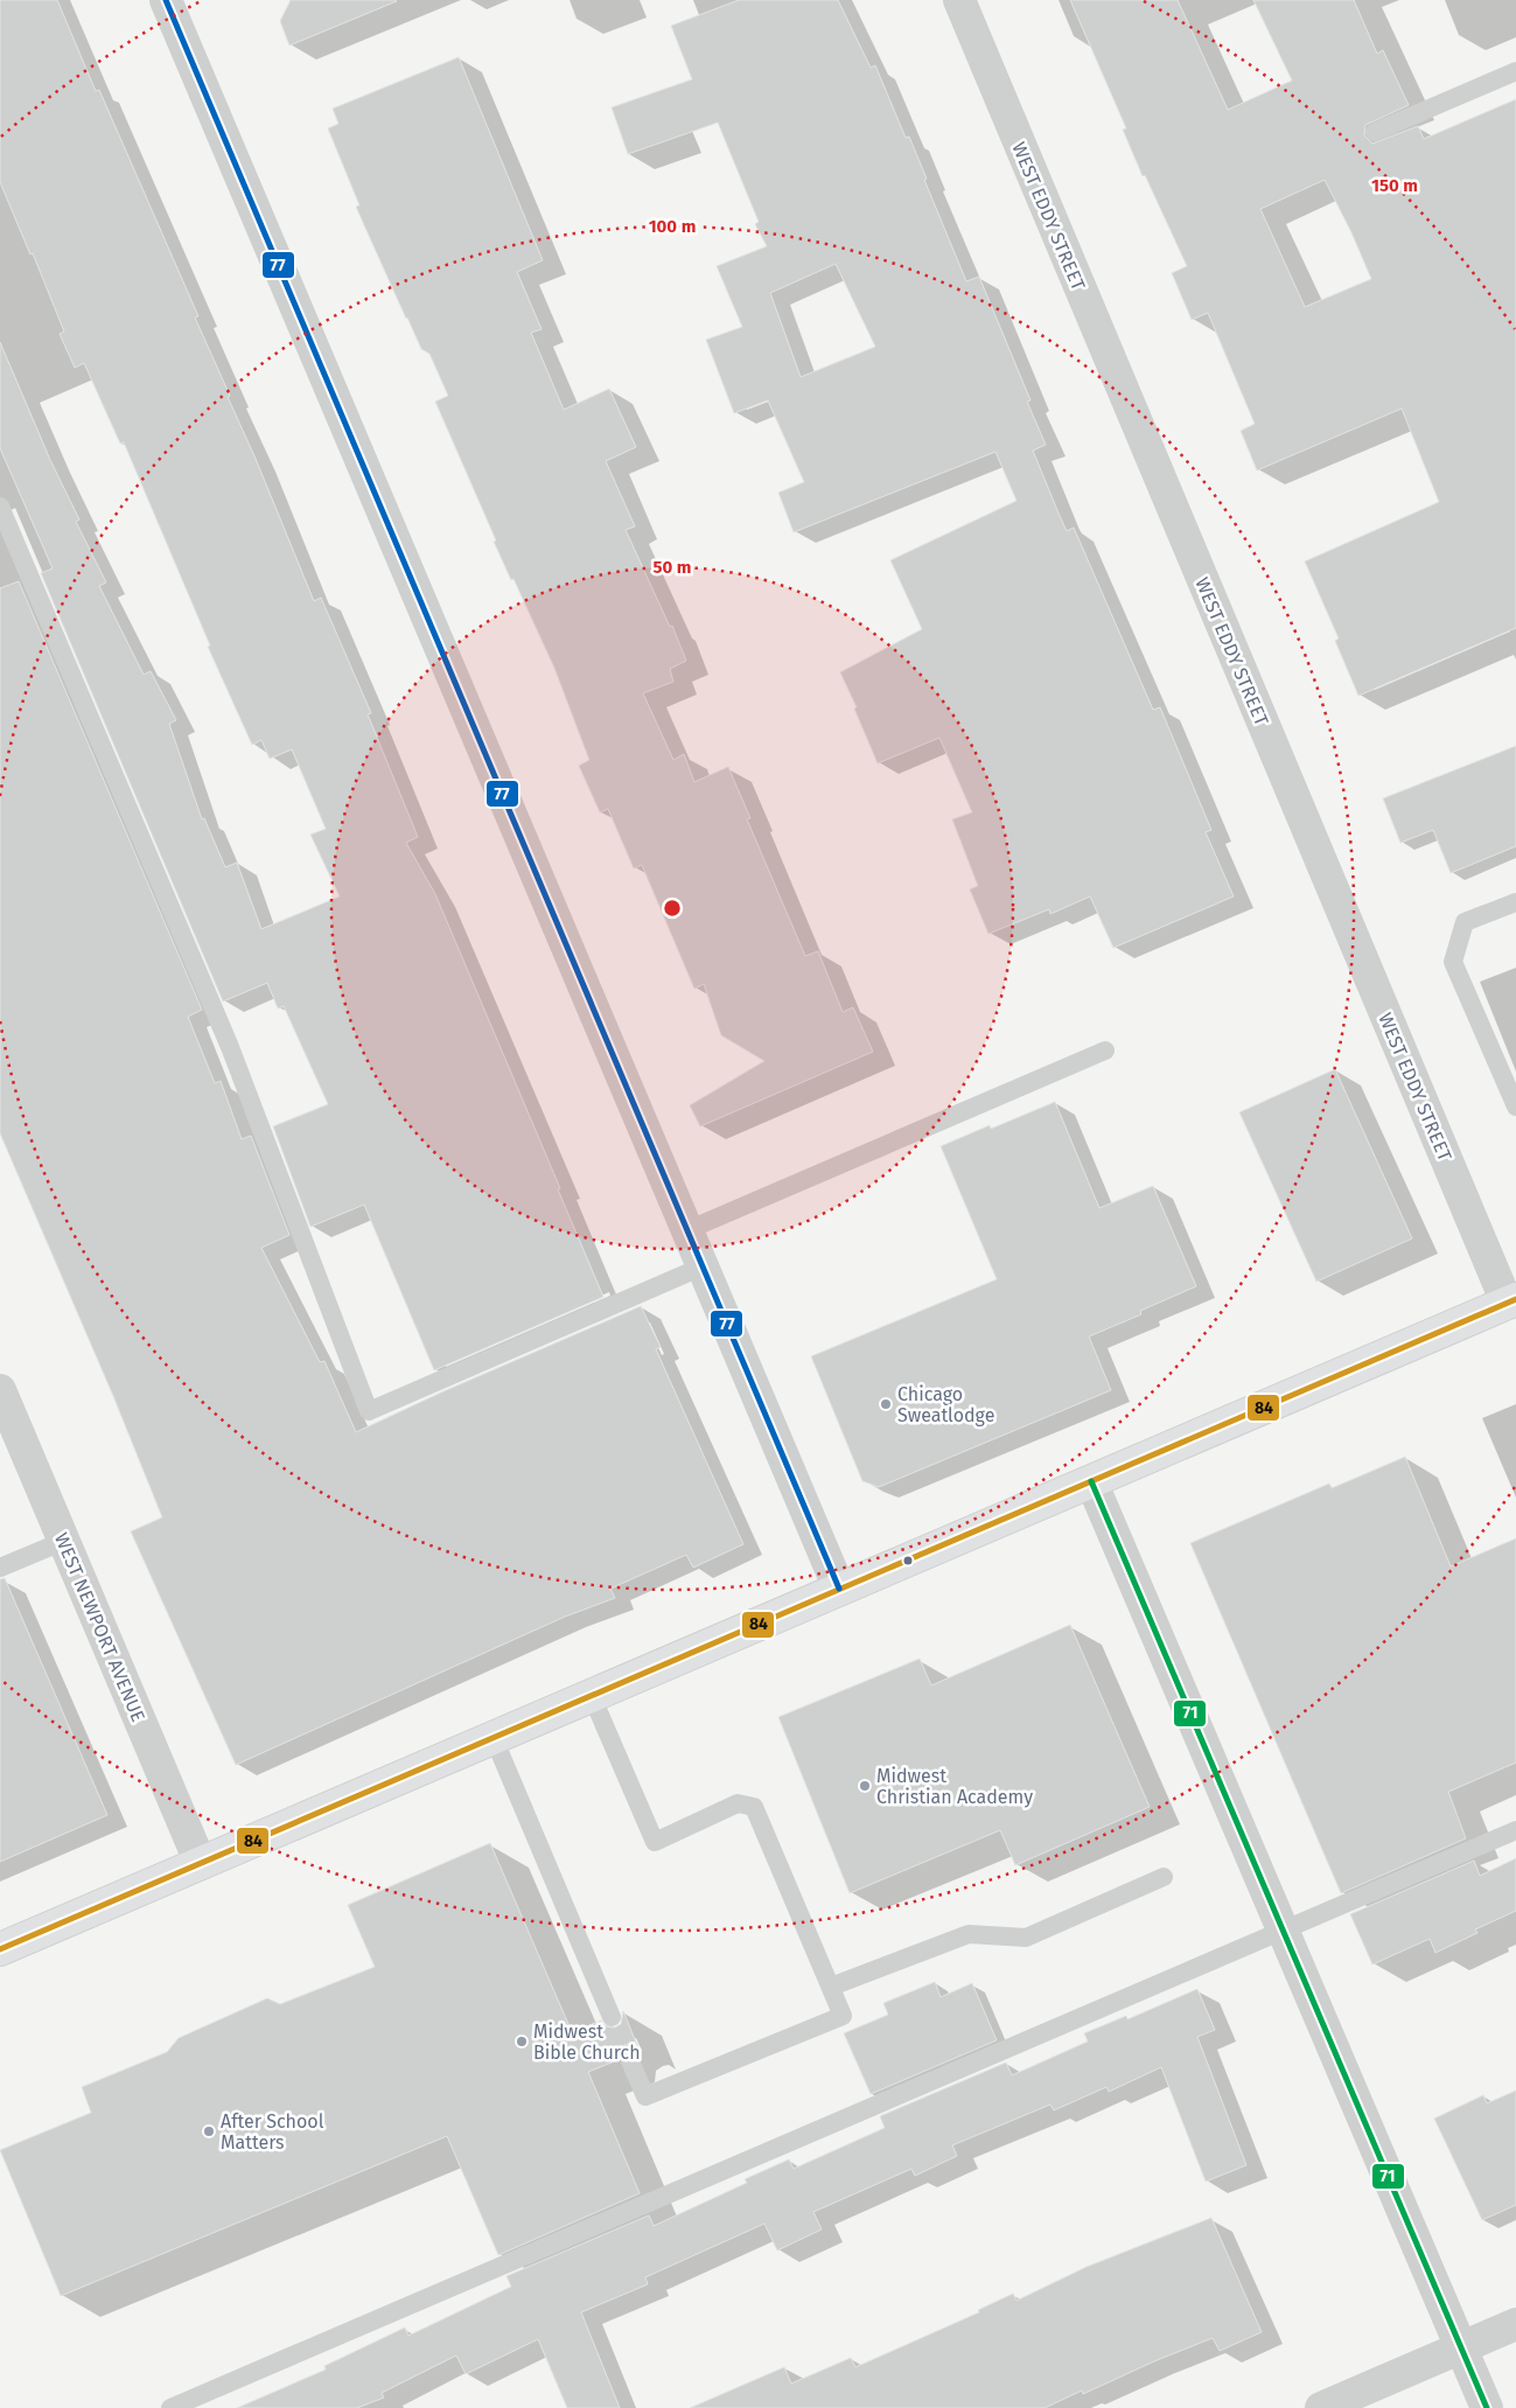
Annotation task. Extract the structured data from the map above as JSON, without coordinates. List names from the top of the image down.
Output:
{
  "streets": {
    "street": ["WEST EDDY STREET", "WEST NEWPORT AVENUE"]
  },
  "places": [
    "Chicago Sweatlodge",
    "Midwest Christian Academy",
    "Midwest Bible Church",
    "After School Matters"
  ],
  "lines": ["transit line 77", "transit line 84", "transit line 71"],
  "rings": ["150 m", "100 m", "50 m"]
}
